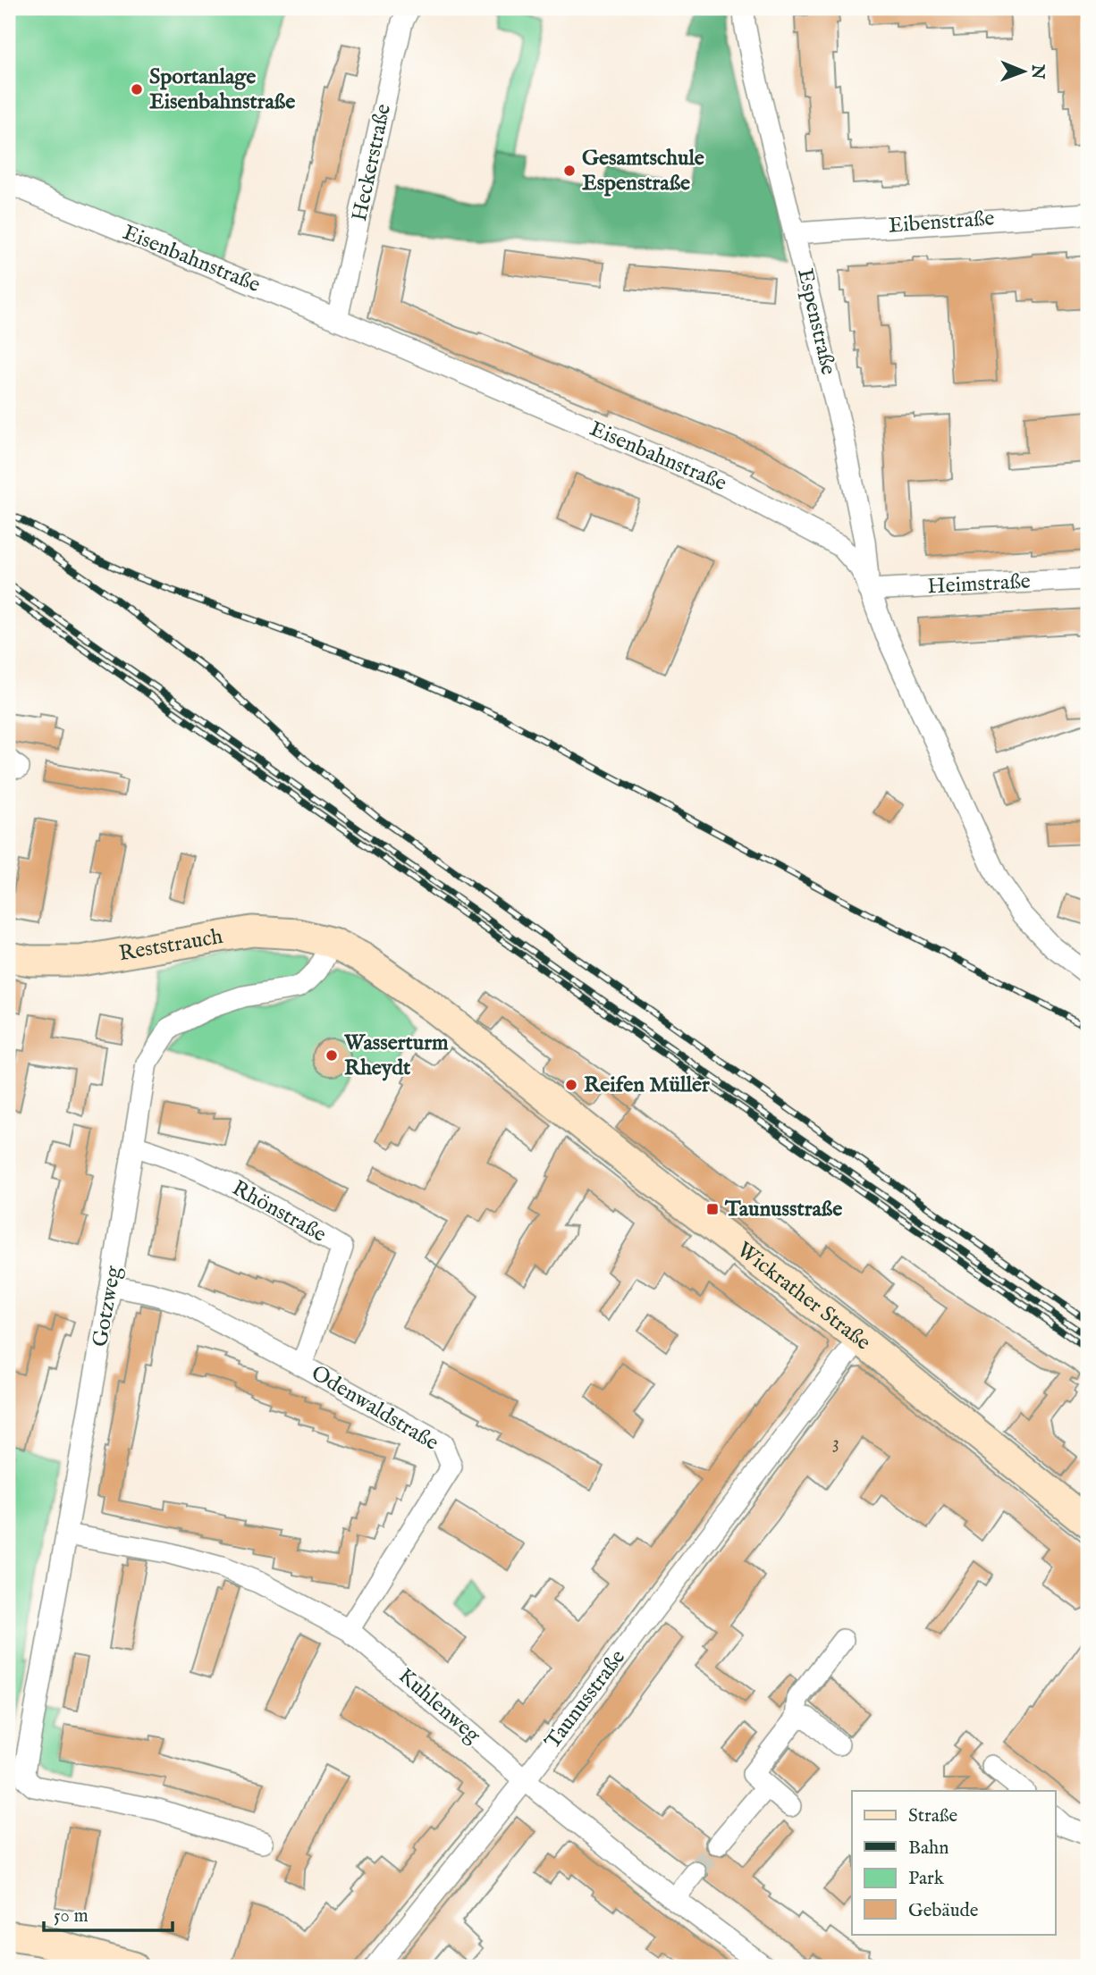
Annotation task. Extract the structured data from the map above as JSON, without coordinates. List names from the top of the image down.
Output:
{
  "streets": {
    "main road": ["Reststrauch", "Wickrather Straße"],
    "street": [
      "Heckerstraße",
      "Eibenstraße",
      "Eisenbahnstraße",
      "Espenstraße",
      "Heimstraße",
      "Rhönstraße",
      "Gotzweg",
      "Odenwaldstraße",
      "Taunusstraße",
      "Kuhlenweg"
    ]
  },
  "crossings": [
    ["Heckerstraße", "Eisenbahnstraße"],
    ["Eibenstraße", "Espenstraße"],
    ["Eisenbahnstraße", "Espenstraße"],
    ["Eisenbahnstraße", "Heimstraße"],
    ["Espenstraße", "Heimstraße"],
    ["Reststrauch", "Wickrather Straße"],
    ["Reststrauch", "Gotzweg"],
    ["Rhönstraße", "Gotzweg"],
    ["Rhönstraße", "Odenwaldstraße"],
    ["Wickrather Straße", "Gotzweg"],
    ["Wickrather Straße", "Taunusstraße"],
    ["Gotzweg", "Odenwaldstraße"],
    ["Gotzweg", "Kuhlenweg"],
    ["Odenwaldstraße", "Kuhlenweg"],
    ["Taunusstraße", "Kuhlenweg"]
  ],
  "places": {
    "other": [
      "Sportanlage Eisenbahnstraße",
      "Gesamtschule Espenstraße",
      "Wasserturm Rheydt",
      "Reifen Müller"
    ],
    "transit": ["Taunusstraße"]
  },
  "house_numbers": ["3"],
  "legend": [
    "Straße",
    "Bahn",
    "Park",
    "Gebäude"
  ],
  "scale_bar": "50 m",
  "north": "right"
}
